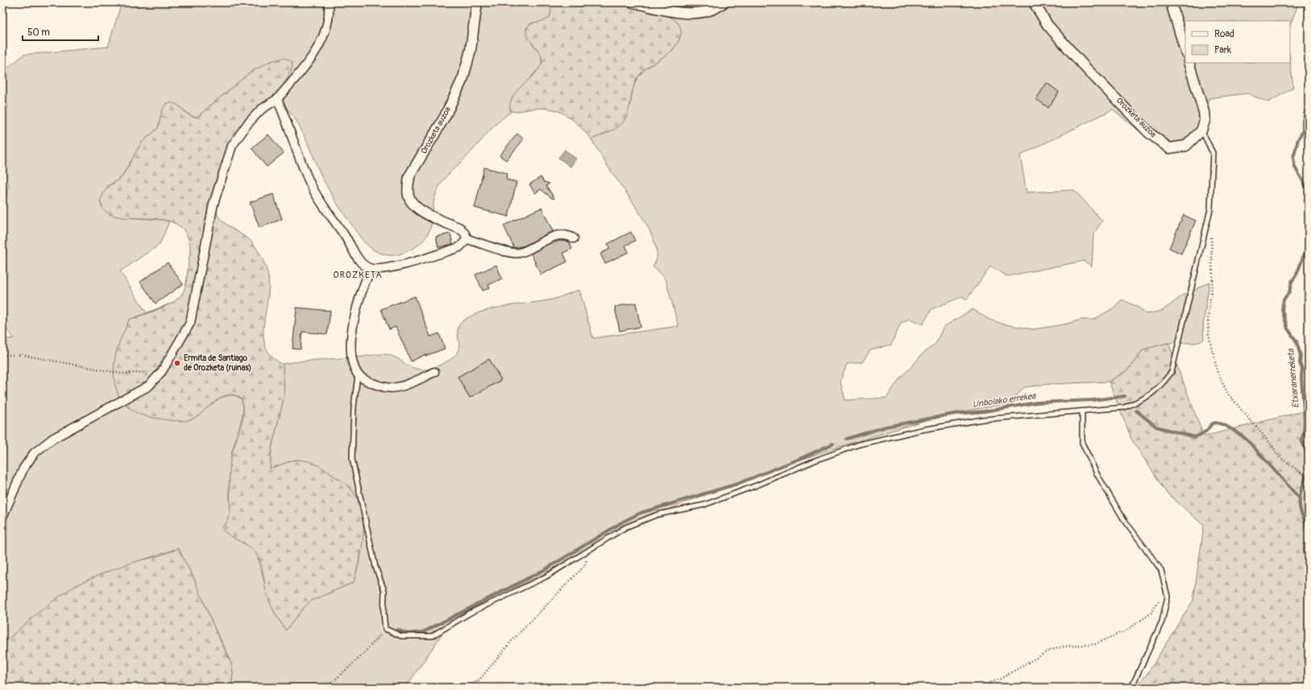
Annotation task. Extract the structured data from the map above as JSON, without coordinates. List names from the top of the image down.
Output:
{
  "streets": {
    "street": ["Orozketa auzoa"]
  },
  "districts": ["OROZKETA"],
  "water": ["Etxaranerreketa", "Unbolako errekea"],
  "places": ["Ermita de Santiago de Orozketa (ruinas)"],
  "legend": ["Road", "Park"],
  "scale_bar": "50 m"
}
